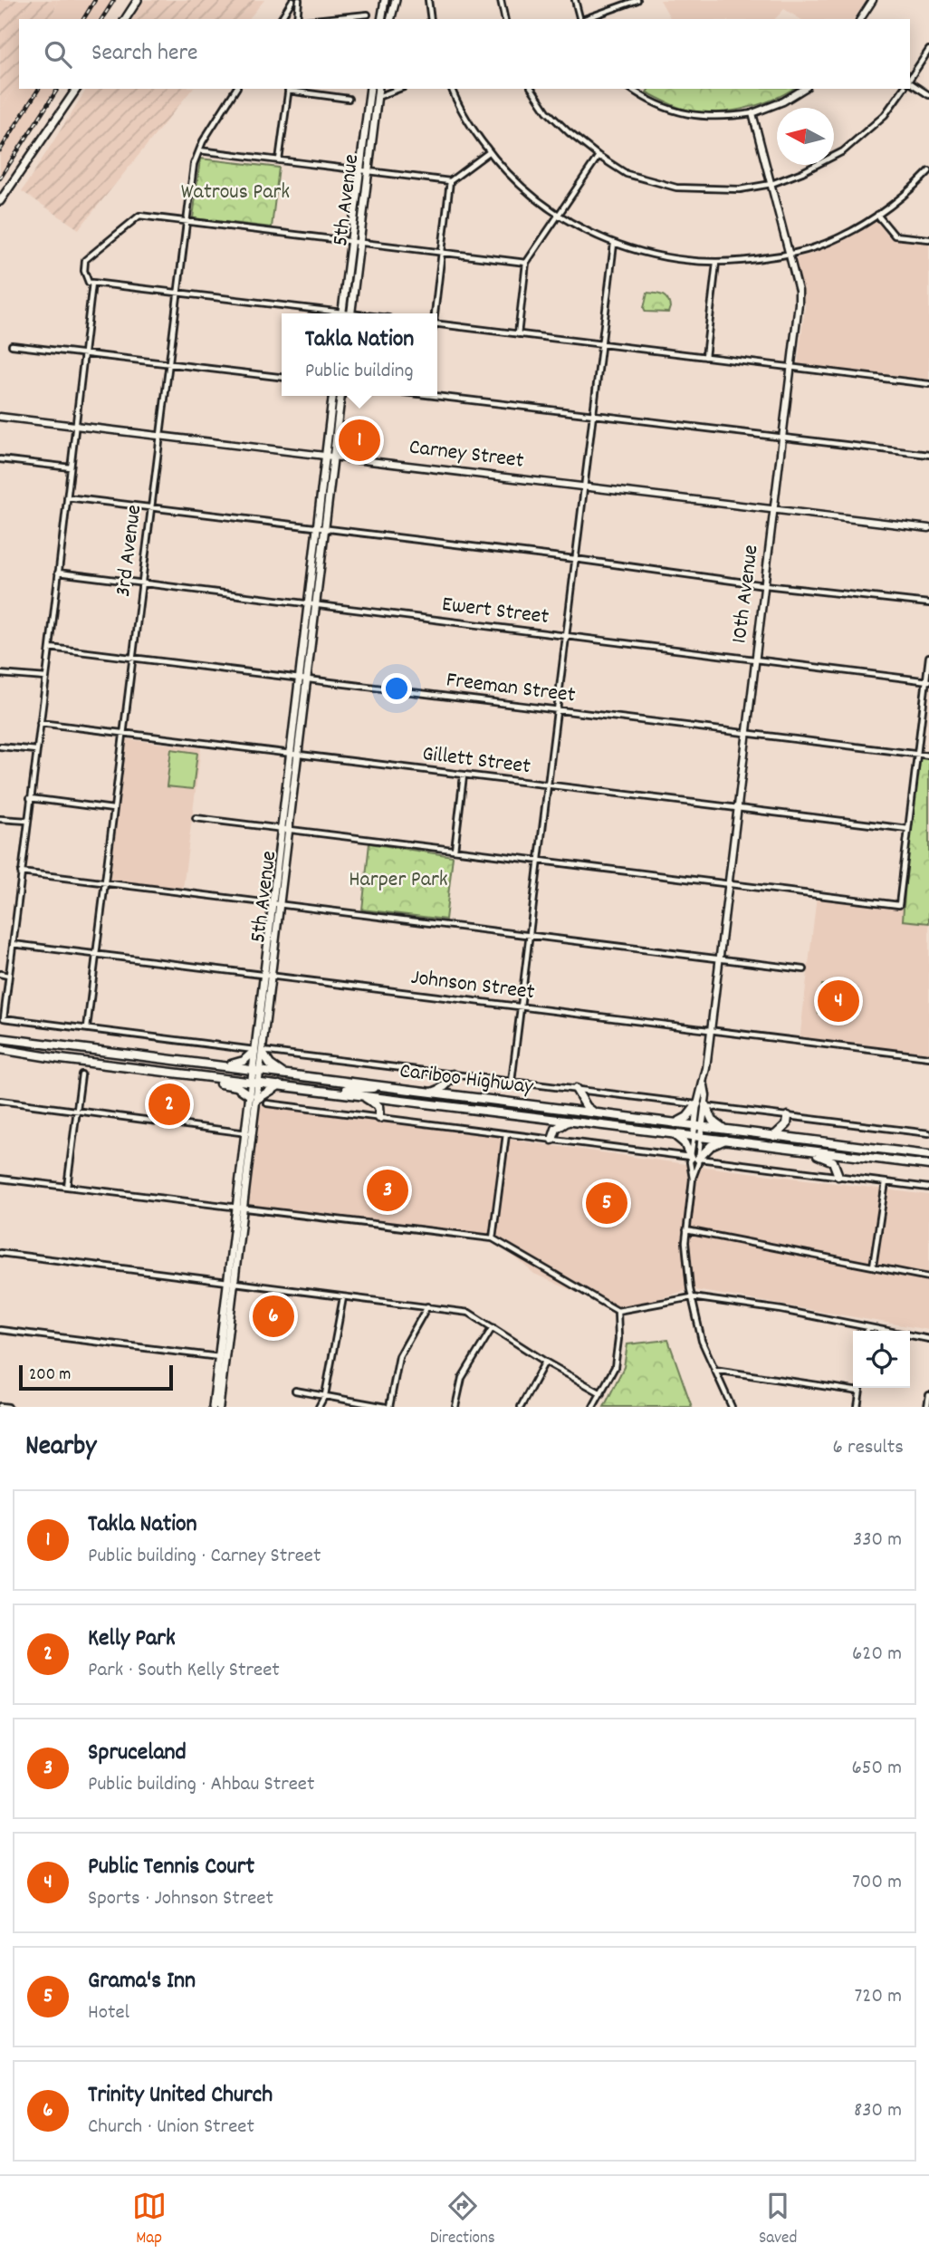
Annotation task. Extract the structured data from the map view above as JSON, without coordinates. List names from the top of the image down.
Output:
{
  "streets": {
    "highway": ["Cariboo Highway"],
    "main road": ["5th Avenue"],
    "street": [
      "Carney Street",
      "3rd Avenue",
      "10th Avenue",
      "Ewert Street",
      "Freeman Street",
      "Gillett Street",
      "Johnson Street"
    ]
  },
  "crossings": [
    ["5th Avenue", "Carney Street"],
    ["5th Avenue", "Ewert Street"],
    ["5th Avenue", "Freeman Street"],
    ["5th Avenue", "Gillett Street"],
    ["5th Avenue", "Johnson Street"],
    ["5th Avenue", "Cariboo Highway"],
    ["Carney Street", "3rd Avenue"],
    ["Carney Street", "10th Avenue"],
    ["3rd Avenue", "Ewert Street"],
    ["3rd Avenue", "Freeman Street"],
    ["3rd Avenue", "Gillett Street"],
    ["3rd Avenue", "Johnson Street"],
    ["10th Avenue", "Ewert Street"],
    ["10th Avenue", "Freeman Street"],
    ["10th Avenue", "Gillett Street"],
    ["10th Avenue", "Johnson Street"],
    ["10th Avenue", "Cariboo Highway"]
  ],
  "parks": ["Watrous Park", "Harper Park"],
  "scale_bar": "200 m",
  "north": "left",
  "page": {
    "search": "Search here",
    "popup": ["Takla Nation", "Public building"],
    "pins": [
      "1",
      "4",
      "2",
      "3",
      "5",
      "6"
    ],
    "scale": "200 m",
    "heading": ["Nearby", "6 results"],
    "list": [
      {
        "mark": "1",
        "name": "Takla Nation",
        "note": "Public building · Carney Street",
        "value": "330 m"
      },
      {
        "mark": "2",
        "name": "Kelly Park",
        "note": "Park · South Kelly Street",
        "value": "620 m"
      },
      {
        "mark": "3",
        "name": "Spruceland",
        "note": "Public building · Ahbau Street",
        "value": "650 m"
      },
      {
        "mark": "4",
        "name": "Public Tennis Court",
        "note": "Sports · Johnson Street",
        "value": "700 m"
      },
      {
        "mark": "5",
        "name": "Grama's Inn",
        "note": "Hotel",
        "value": "720 m"
      },
      {
        "mark": "6",
        "name": "Trinity United Church",
        "note": "Church · Union Street",
        "value": "830 m"
      }
    ],
    "nav": ["Map", "Directions", "Saved"]
  }
}
